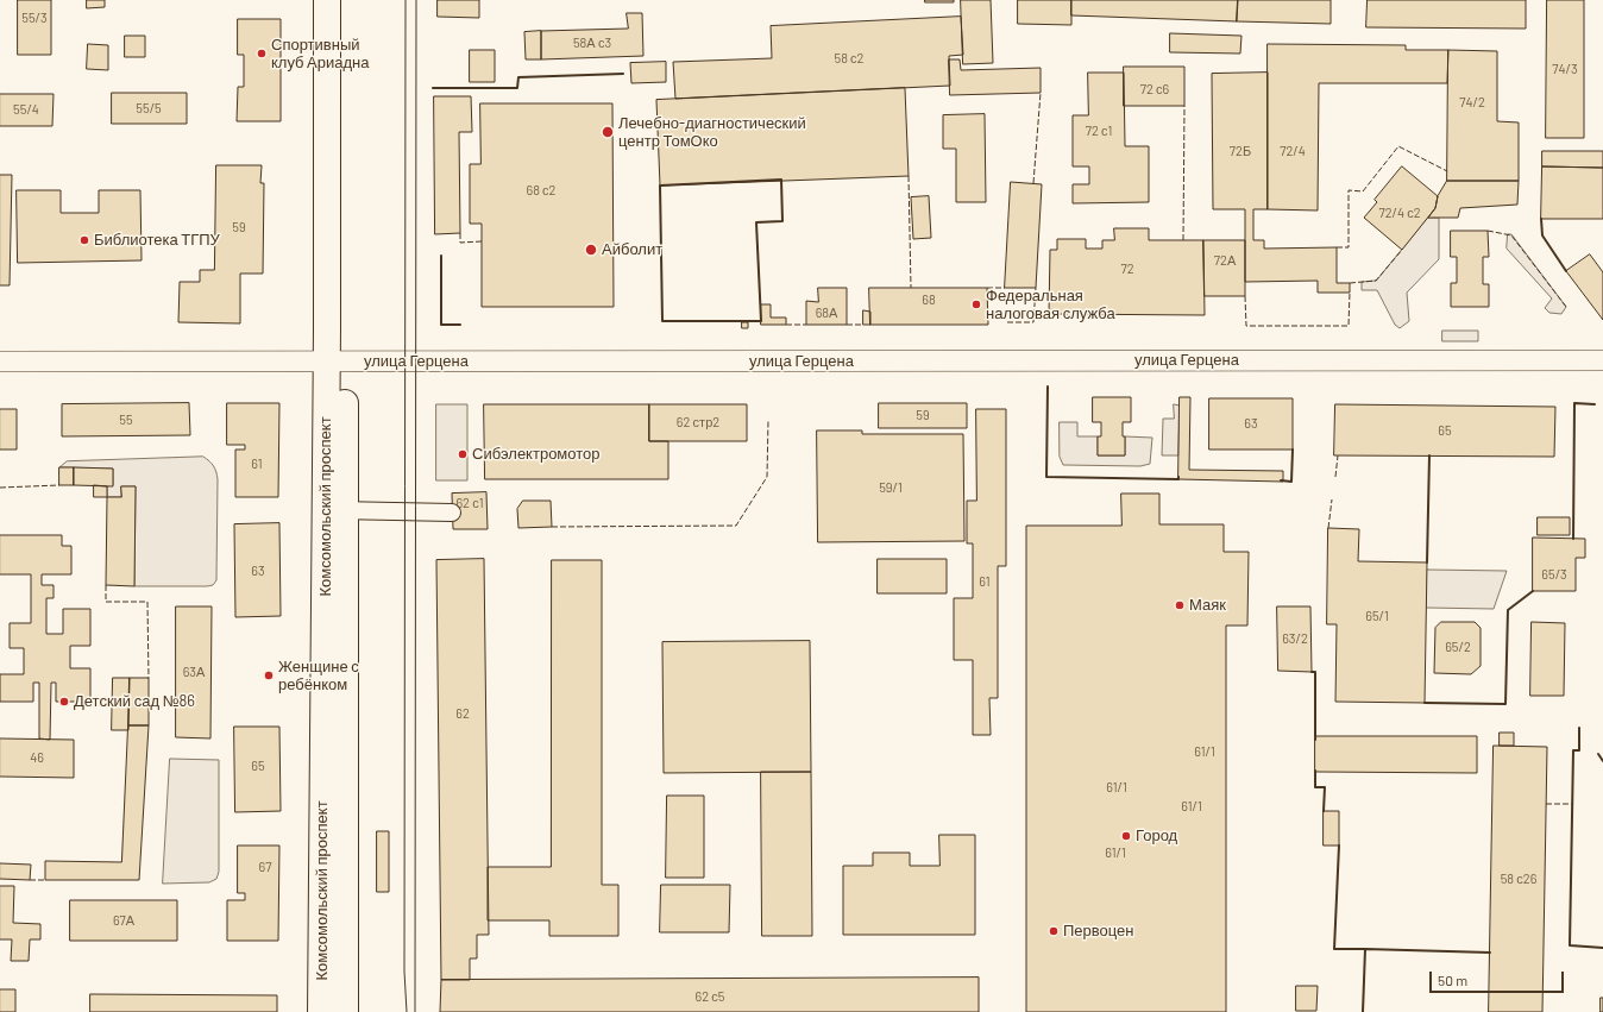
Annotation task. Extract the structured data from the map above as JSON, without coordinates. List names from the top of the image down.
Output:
{
  "streets": {
    "main road": ["Комсомольский проспект"],
    "street": ["улица Герцена"]
  },
  "crossings": [
    ["улица Герцена", "Комсомольский проспект"]
  ],
  "places": [
    "Спортивный клуб Ариадна",
    "Лечебно-диагностический центр ТомОко",
    "Библиотека ТГПУ",
    "Айболит",
    "Федеральная налоговая служба",
    "Сибэлектромотор",
    "Маяк",
    "Женщине с ребёнком",
    "Детский сад №86",
    "Город",
    "Первоцен"
  ],
  "house_numbers": [
    "55/3",
    "58А с3",
    "58 с2",
    "74/3",
    "72 с6",
    "74/2",
    "55/5",
    "55/4",
    "72 с1",
    "72Б",
    "72/4",
    "68 с2",
    "72/4 с2",
    "59",
    "72А",
    "72",
    "68",
    "68А",
    "59",
    "55",
    "62 стр2",
    "63",
    "65",
    "61",
    "59/1",
    "62 с1",
    "63",
    "65/3",
    "61",
    "65/1",
    "63/2",
    "65/2",
    "63А",
    "62",
    "61/1",
    "46",
    "65",
    "61/1",
    "61/1",
    "61/1",
    "67",
    "58 с26",
    "67А",
    "62 с5"
  ],
  "scale_bar": "50 m"
}
